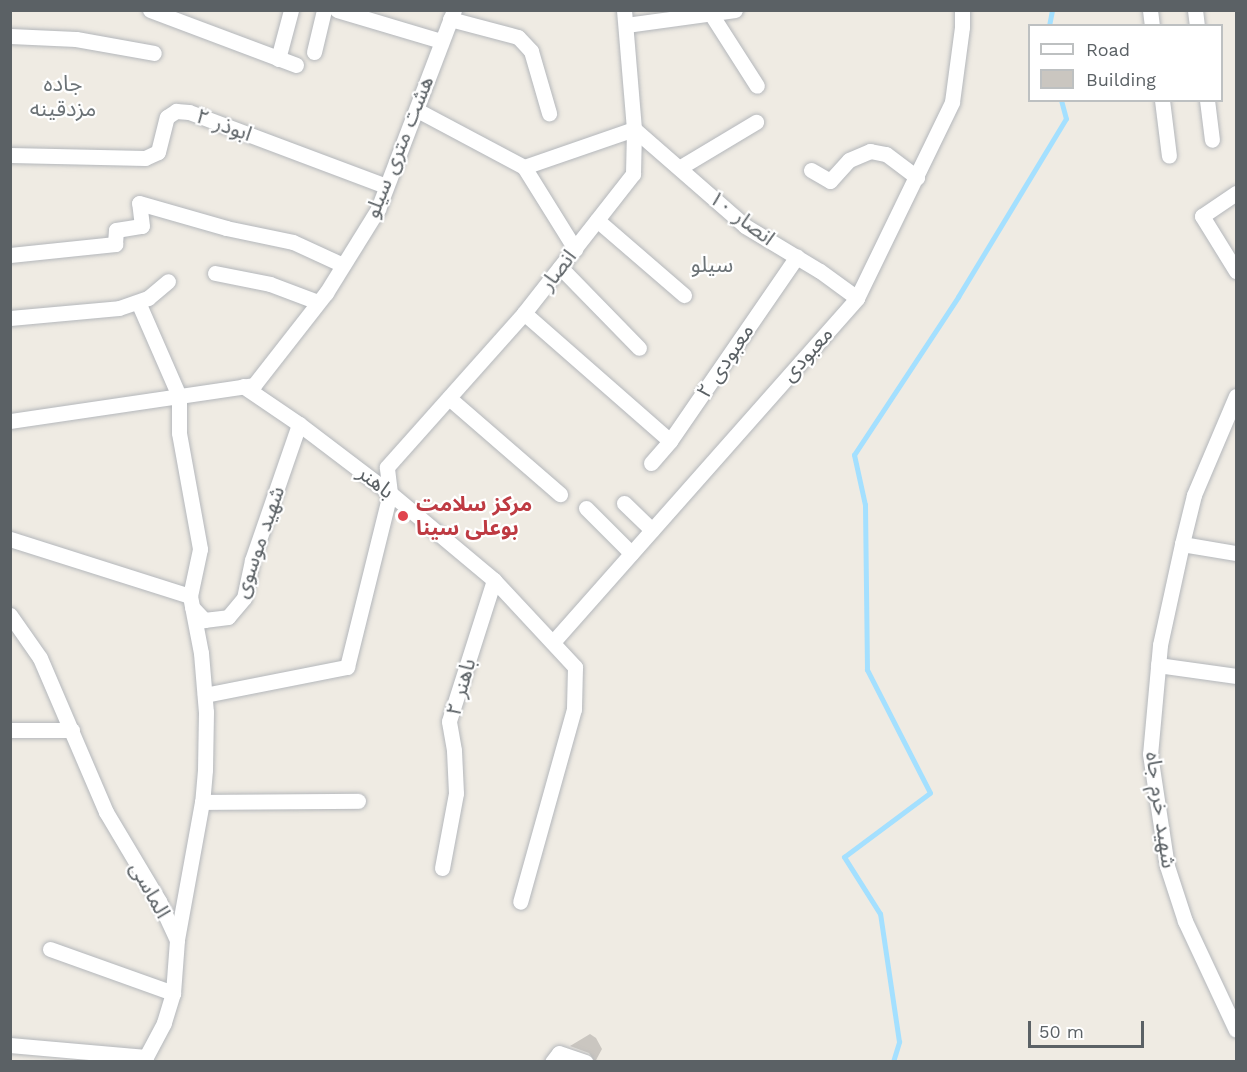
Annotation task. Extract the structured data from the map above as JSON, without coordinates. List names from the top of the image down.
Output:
{
  "streets": {
    "street": [
      "ابوذر ۲",
      "هشت متری سیلو",
      "انصار ۱۰",
      "انصار",
      "معبودی",
      "معبودی ۲",
      "باهنر",
      "شهید موسوی",
      "باهنر ۲",
      "شهید خرم جاه",
      "الماسی"
    ]
  },
  "crossings": [
    ["ابوذر ۲", "هشت متری سیلو"],
    ["هشت متری سیلو", "باهنر"],
    ["انصار ۱۰", "انصار"],
    ["انصار ۱۰", "معبودی"],
    ["انصار ۱۰", "معبودی ۲"],
    ["انصار", "باهنر"],
    ["معبودی", "باهنر"],
    ["باهنر", "شهید موسوی"],
    ["باهنر", "باهنر ۲"]
  ],
  "districts": ["جاده مزدقینه", "سیلو"],
  "places": ["مرکز سلامت بوعلی سینا"],
  "legend": ["Road", "Building"],
  "scale_bar": "50 m"
}
